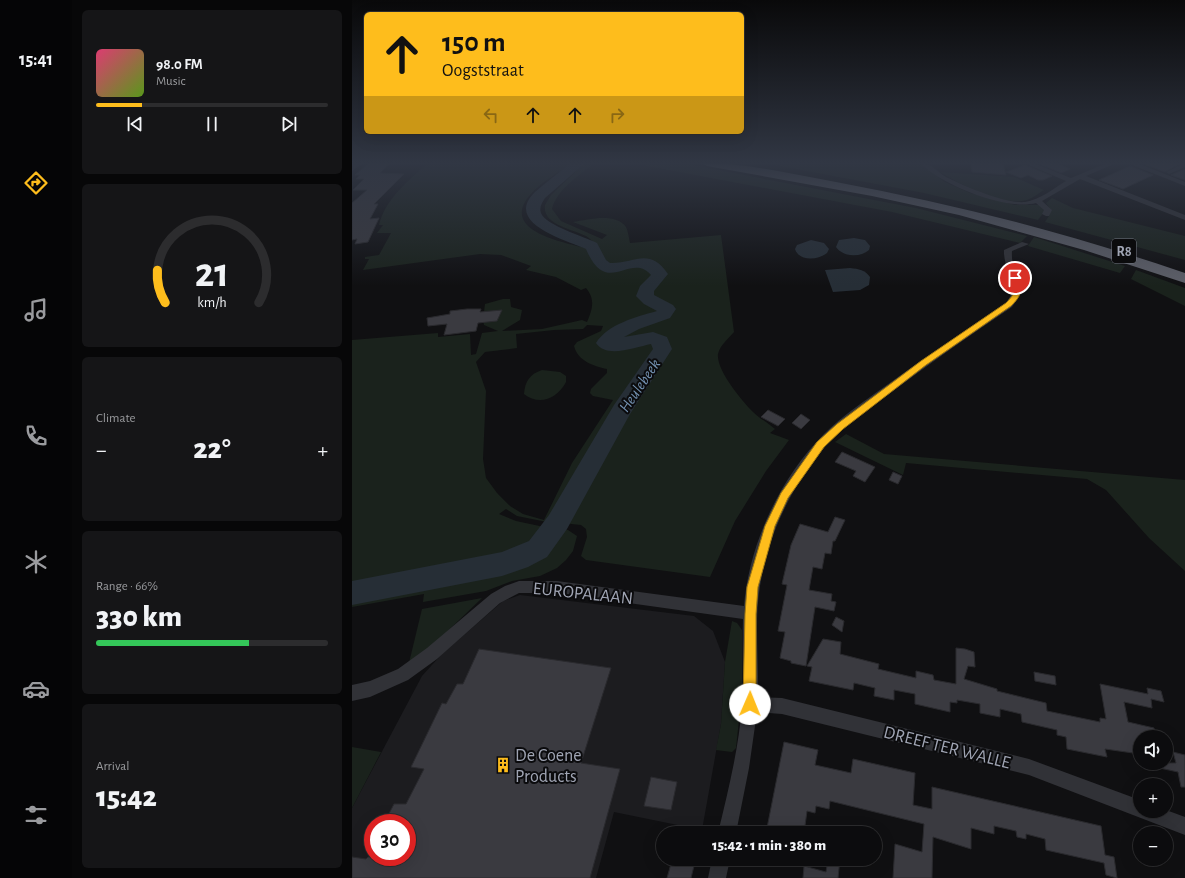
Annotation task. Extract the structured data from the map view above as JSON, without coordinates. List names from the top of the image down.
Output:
{
  "streets": {
    "highway": ["R8"],
    "street": ["EUROPALAAN", "DREEF TER WALLE"]
  },
  "water": ["Heulebeek"],
  "places": {
    "building": ["De Coene Products"]
  },
  "page": {
    "tabs": "15:41",
    "turn": ["150 m", "Oogststraat"],
    "song": ["98.0 FM", "Music"],
    "tile": [
      "Climate",
      ["Range · 66%", "330 km"],
      ["Arrival", "15:42"]
    ],
    "heat": ["−", "22°", "+"],
    "map_buttons": ["+", "−"],
    "limit": "30",
    "trip": "15:42 · 1 min · 380 m",
    "gauge": ["21", "km/h"]
  }
}
